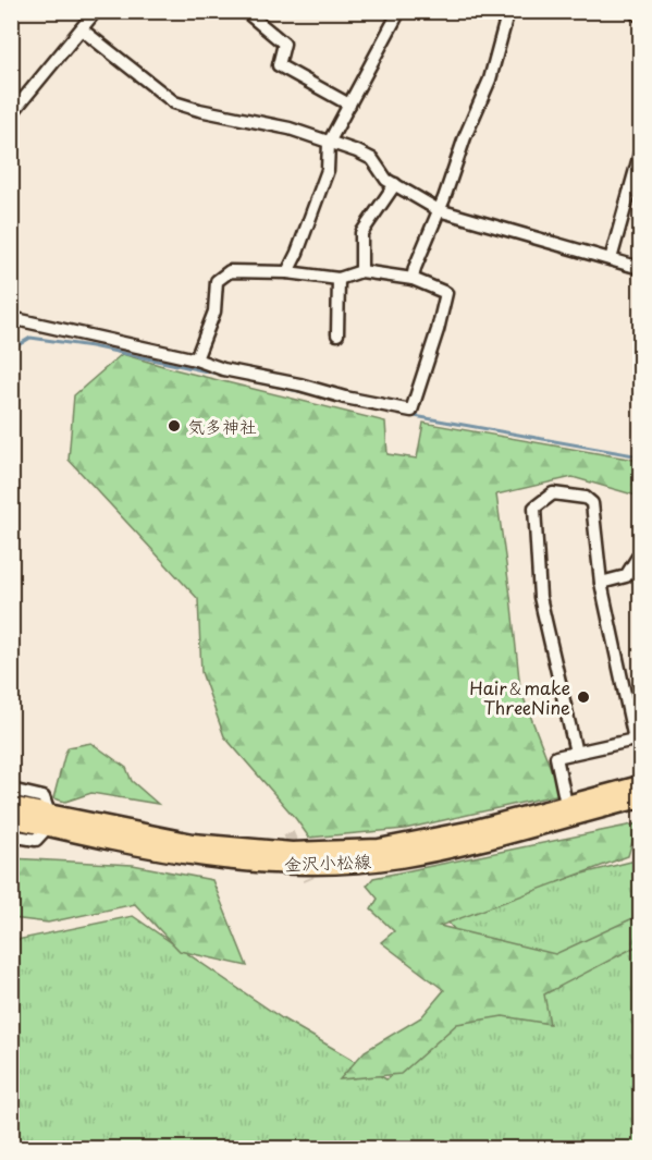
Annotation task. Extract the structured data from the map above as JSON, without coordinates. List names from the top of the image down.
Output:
{
  "streets": {
    "main road": ["金沢小松線"]
  },
  "places": ["気多神社", "Hair＆make ThreeNine"]
}
